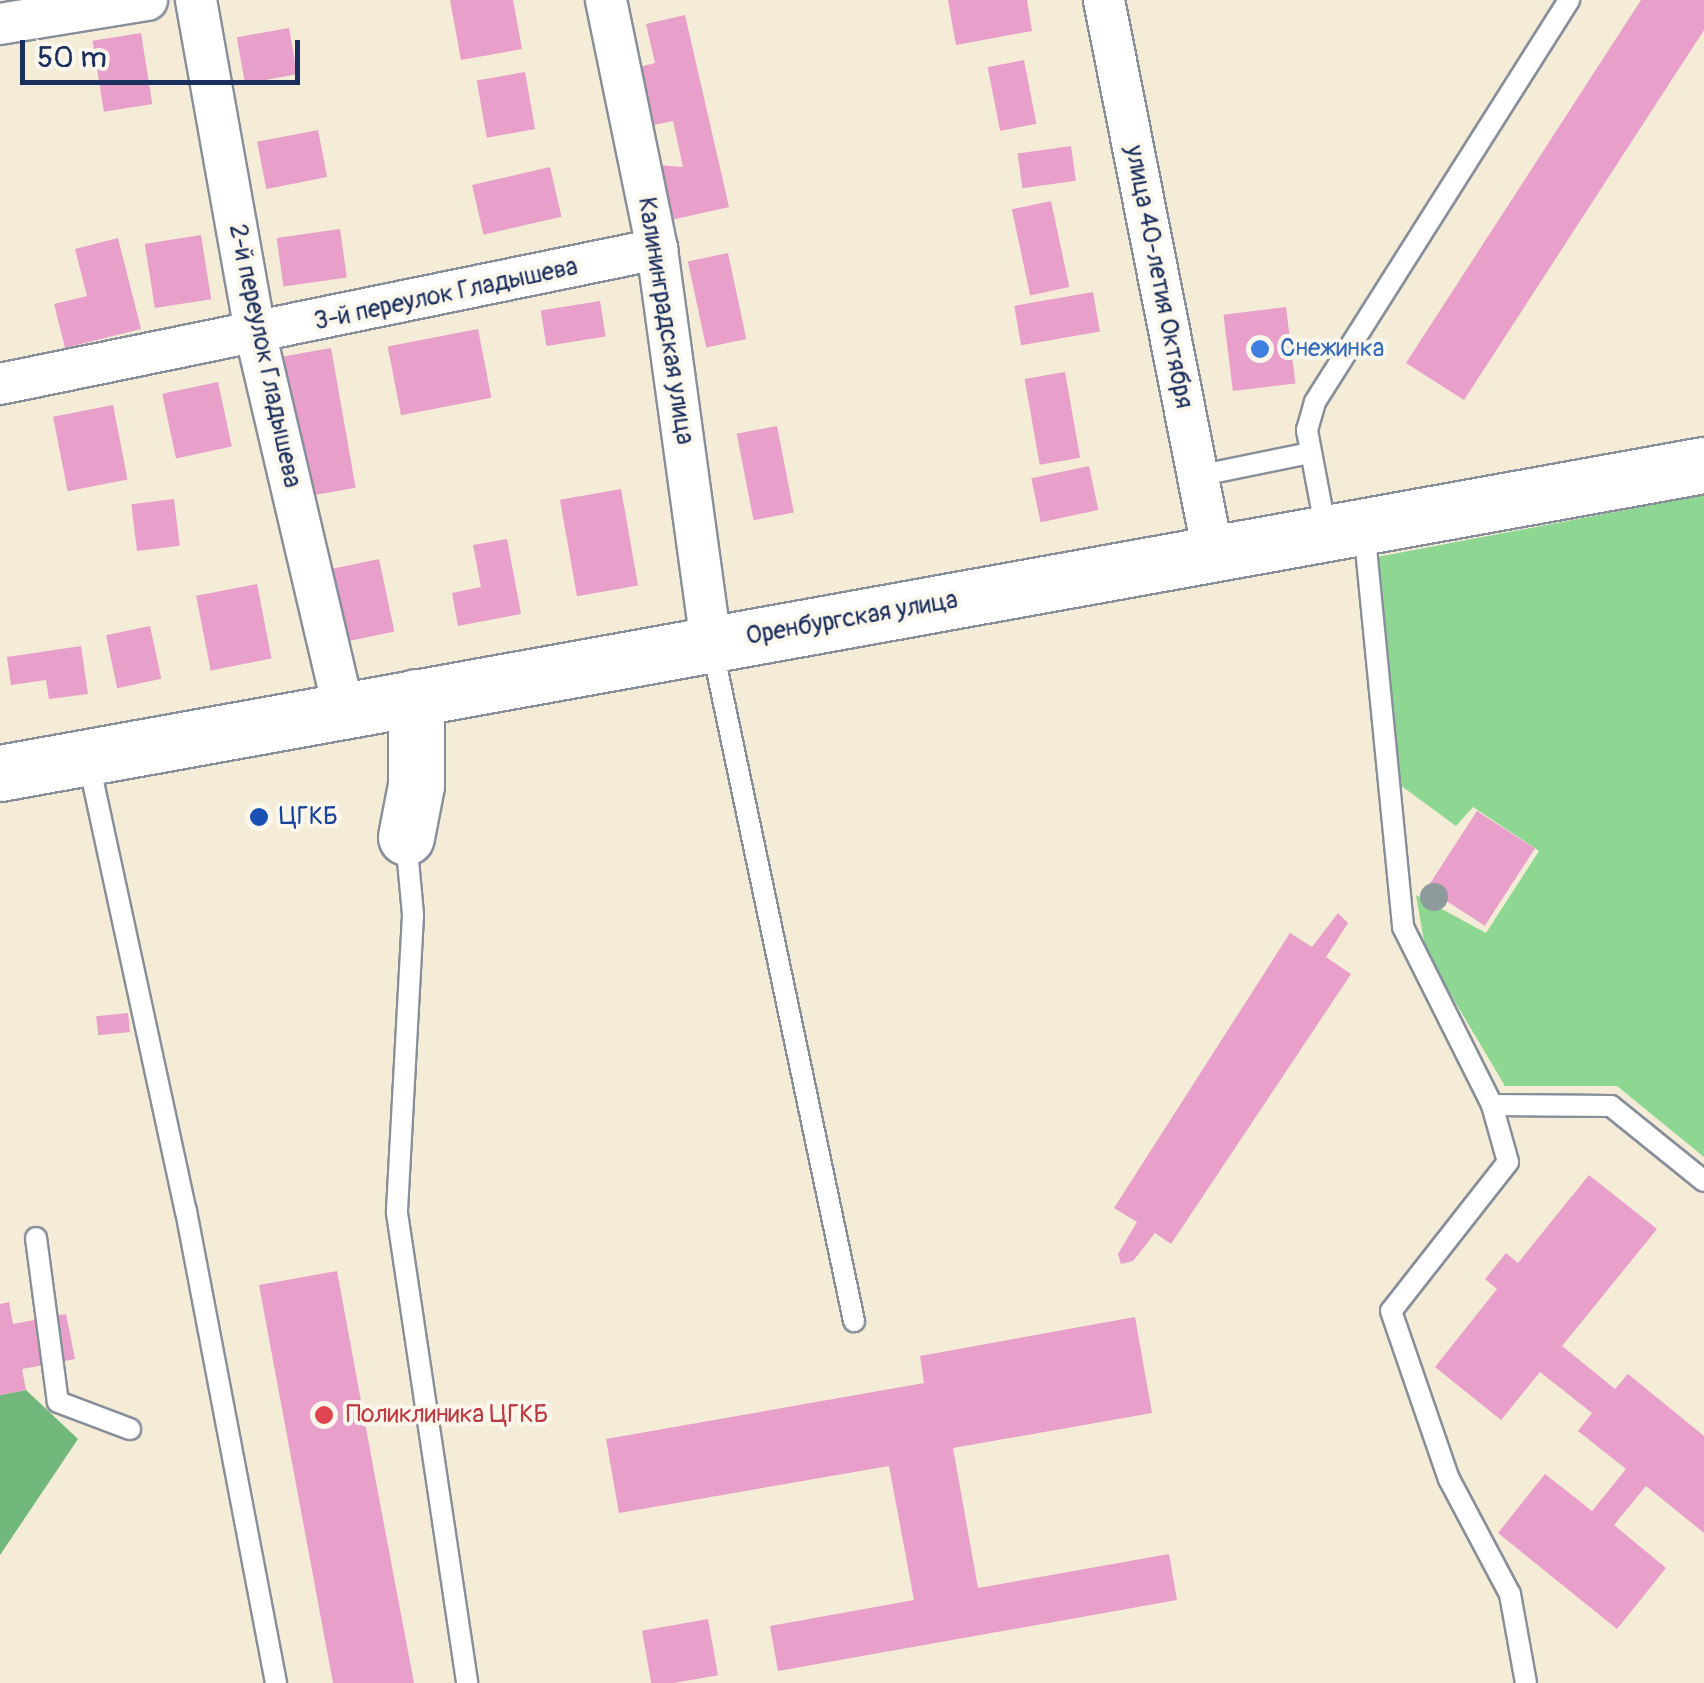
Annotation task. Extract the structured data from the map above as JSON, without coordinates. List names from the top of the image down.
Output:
{
  "streets": {
    "street": [
      "улица 40-летия Октября",
      "3-й переулок Гладышева",
      "Калининградская улица",
      "2-й переулок Гладышева",
      "Оренбургская улица"
    ]
  },
  "crossings": [
    ["улица 40-летия Октября", "Оренбургская улица"],
    ["3-й переулок Гладышева", "Калининградская улица"],
    ["3-й переулок Гладышева", "2-й переулок Гладышева"],
    ["Калининградская улица", "Оренбургская улица"],
    ["2-й переулок Гладышева", "Оренбургская улица"]
  ],
  "places": ["Снежинка", "ЦГКБ", "Поликлиника ЦГКБ"],
  "scale_bar": "50 m"
}
